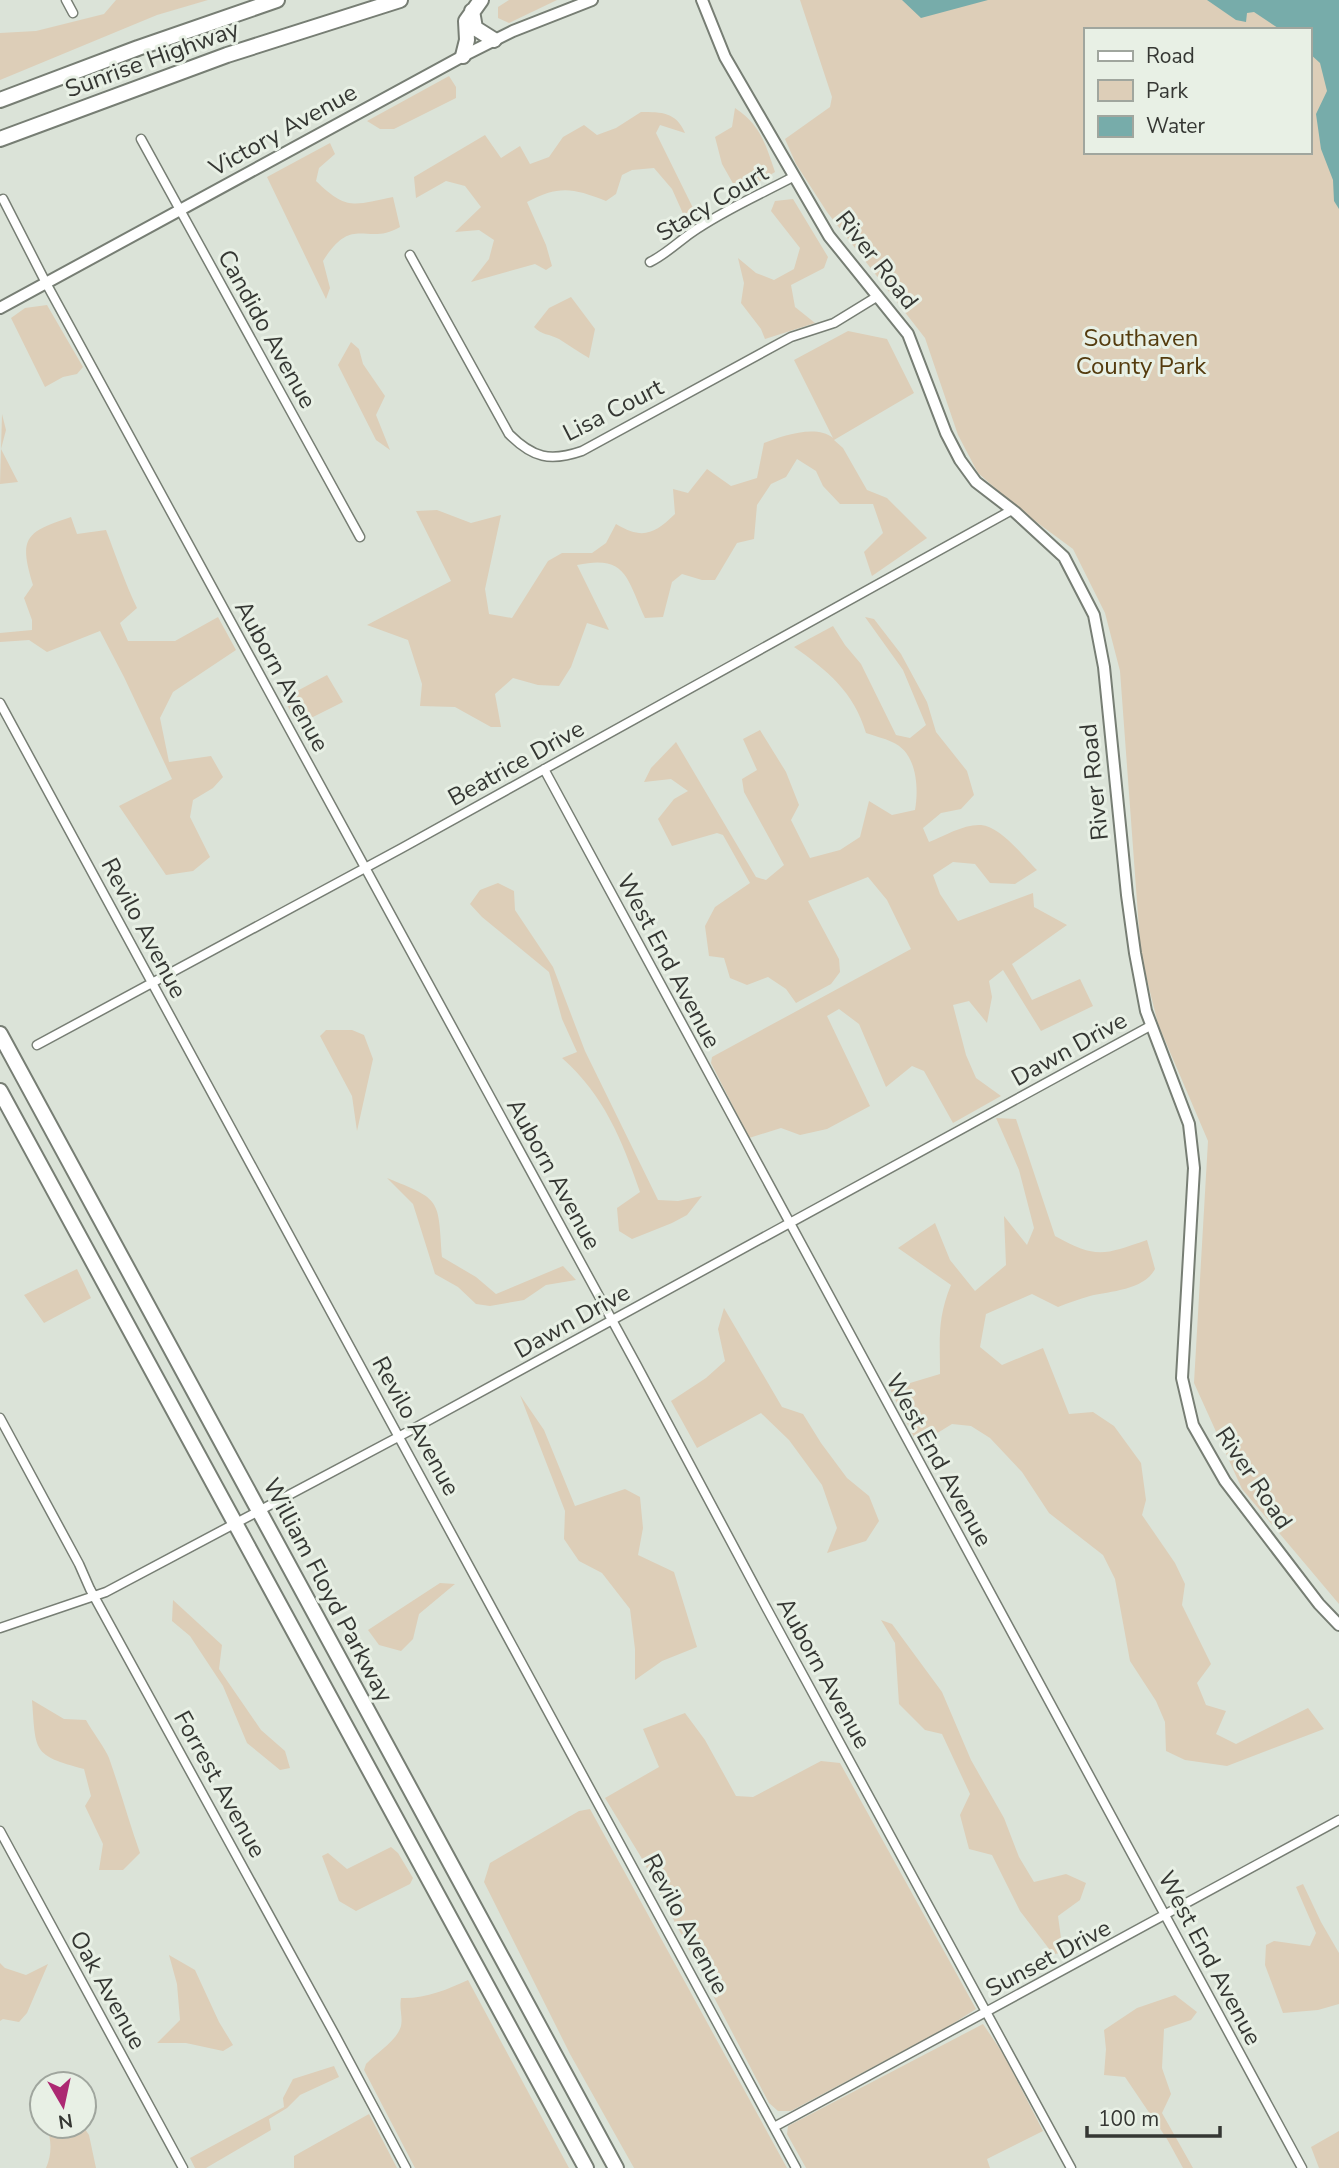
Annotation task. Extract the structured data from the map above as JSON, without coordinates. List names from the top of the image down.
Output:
{
  "streets": {
    "highway": ["Sunrise Highway", "William Floyd Parkway"],
    "street": [
      "Victory Avenue",
      "Stacy Court",
      "River Road",
      "Candido Avenue",
      "Lisa Court",
      "Auborn Avenue",
      "Beatrice Drive",
      "Revilo Avenue",
      "West End Avenue",
      "Dawn Drive",
      "Forrest Avenue",
      "Sunset Drive",
      "Oak Avenue"
    ]
  },
  "crossings": [
    ["Victory Avenue", "Candido Avenue"],
    ["Victory Avenue", "Auborn Avenue"],
    ["Stacy Court", "River Road"],
    ["River Road", "Lisa Court"],
    ["River Road", "Beatrice Drive"],
    ["River Road", "Dawn Drive"],
    ["Auborn Avenue", "Beatrice Drive"],
    ["Auborn Avenue", "Dawn Drive"],
    ["Auborn Avenue", "Sunset Drive"],
    ["Beatrice Drive", "Revilo Avenue"],
    ["Beatrice Drive", "West End Avenue"],
    ["Revilo Avenue", "Dawn Drive"],
    ["Revilo Avenue", "Sunset Drive"],
    ["West End Avenue", "Dawn Drive"],
    ["West End Avenue", "Sunset Drive"],
    ["Dawn Drive", "William Floyd Parkway"],
    ["Dawn Drive", "Forrest Avenue"]
  ],
  "parks": ["Southaven County Park"],
  "legend": ["Road", "Park", "Water"],
  "scale_bar": "100 m",
  "north": "bottom"
}
